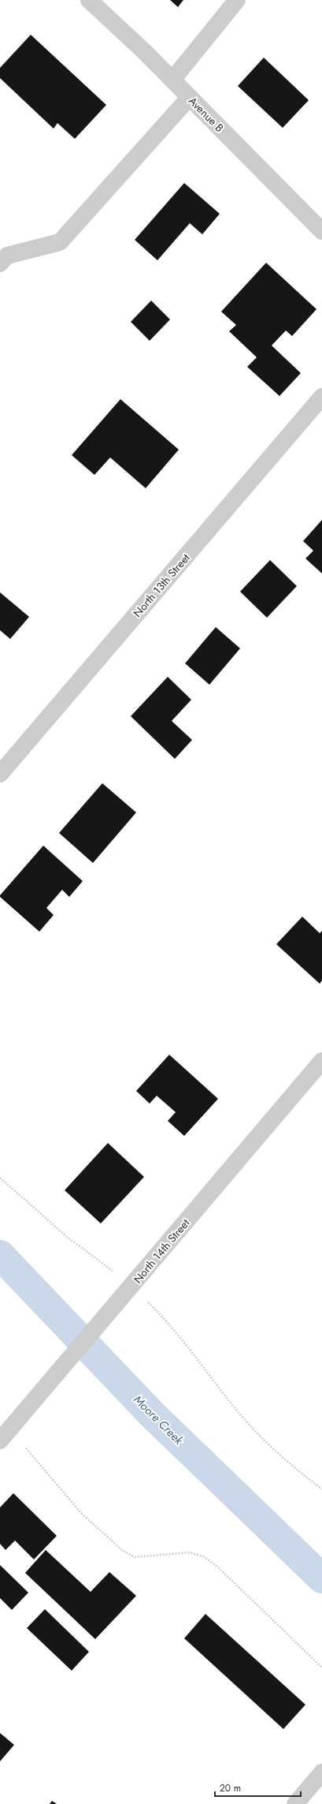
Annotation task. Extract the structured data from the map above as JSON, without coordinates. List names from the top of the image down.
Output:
{
  "streets": {
    "street": ["Avenue B", "North 13th Street", "North 14th Street"]
  },
  "water": ["Moore Creek"],
  "scale_bar": "20 m"
}
